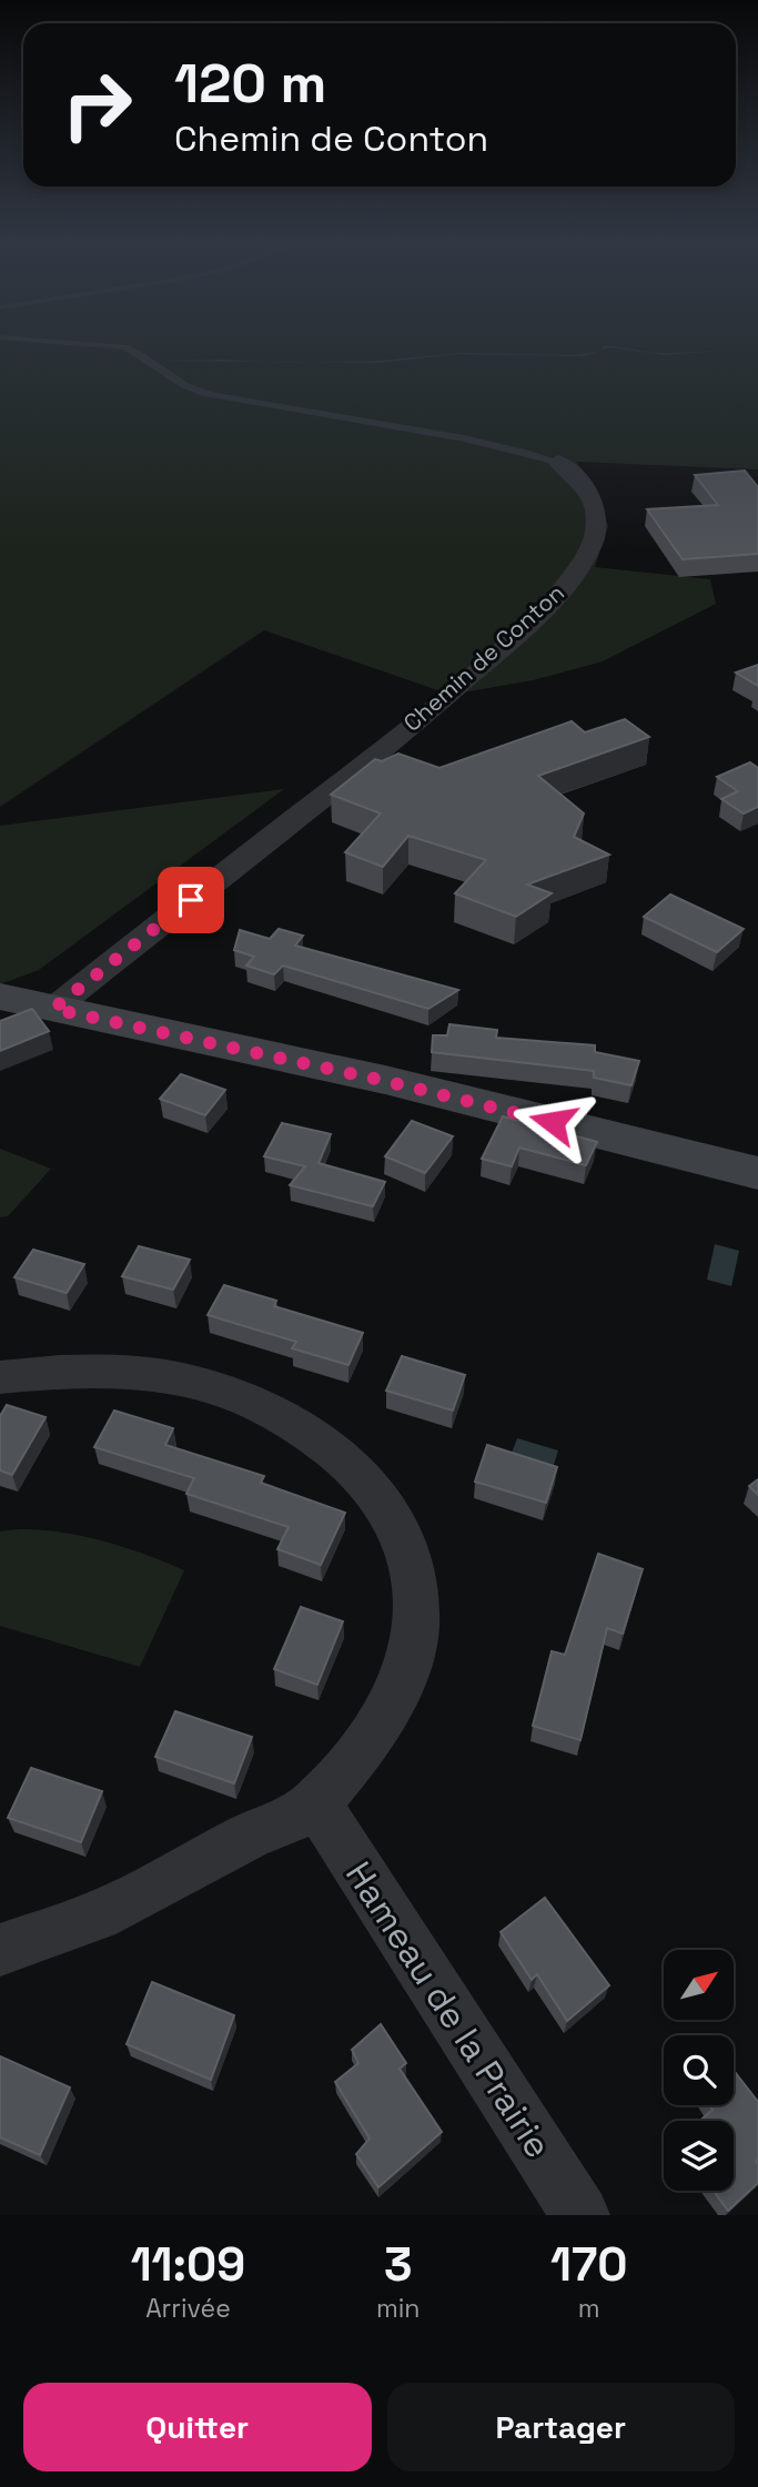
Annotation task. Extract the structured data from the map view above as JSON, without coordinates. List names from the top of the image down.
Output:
{
  "streets": {
    "street": ["Chemin de Conton", "Hameau de la Prairie"]
  },
  "north": "top right",
  "page": {
    "turn": ["120 m", "Chemin de Conton"],
    "eta": [
      "11:09",
      "Arrivée",
      "3",
      "min",
      "170",
      "m"
    ],
    "buttons": ["Quitter", "Partager"]
  }
}
